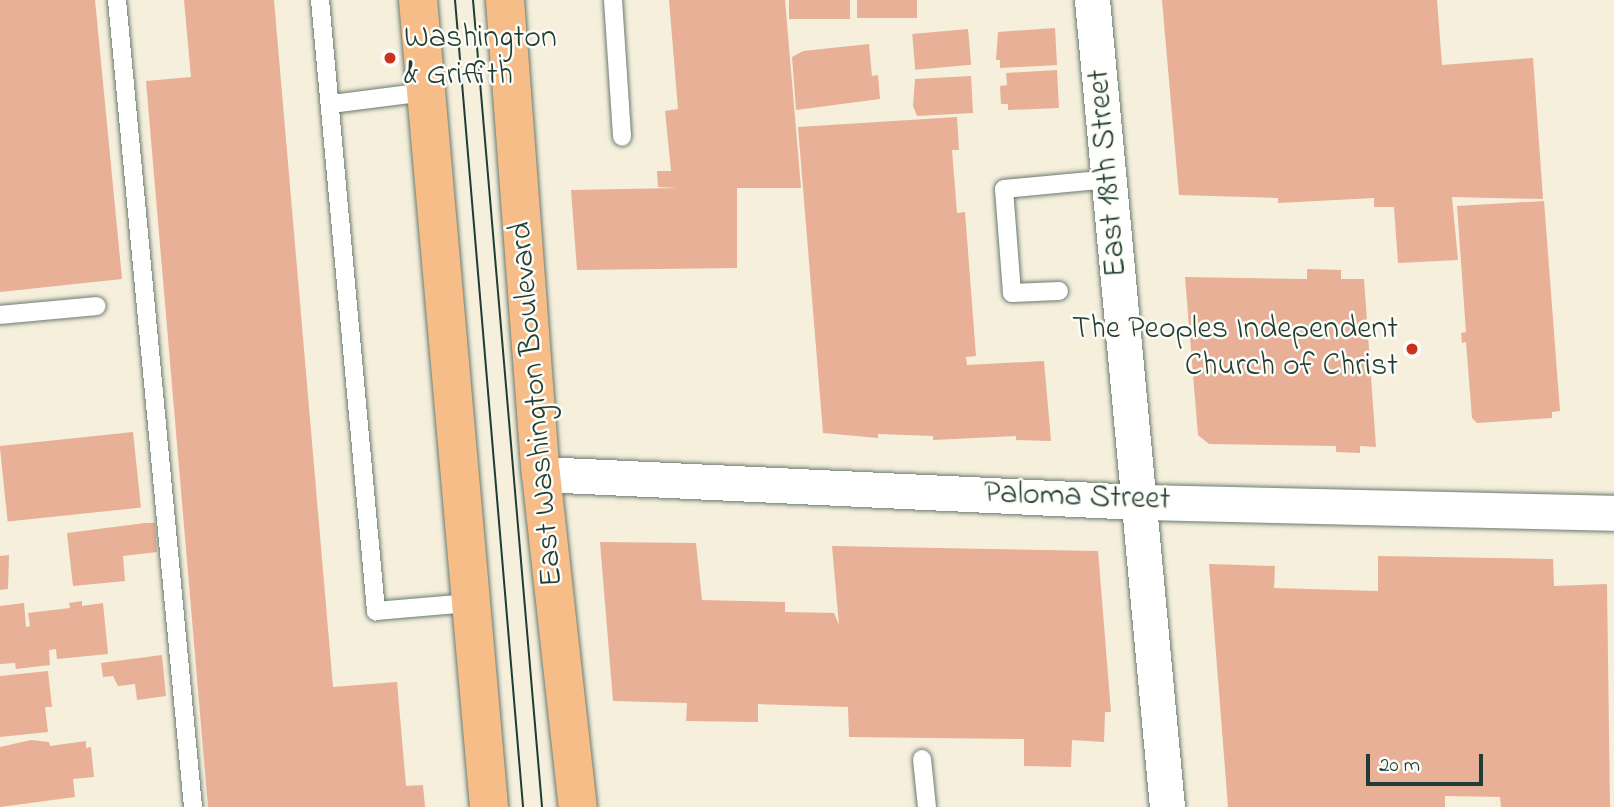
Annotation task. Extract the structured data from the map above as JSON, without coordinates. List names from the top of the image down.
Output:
{
  "streets": {
    "main road": ["East Washington Boulevard"],
    "street": ["East 18th Street", "Paloma Street"]
  },
  "crossings": [
    ["East 18th Street", "Paloma Street"],
    ["East Washington Boulevard", "Paloma Street"]
  ],
  "places": ["Washington & Griffith", "The Peoples Independent Church of Christ"],
  "scale_bar": "20 m"
}
